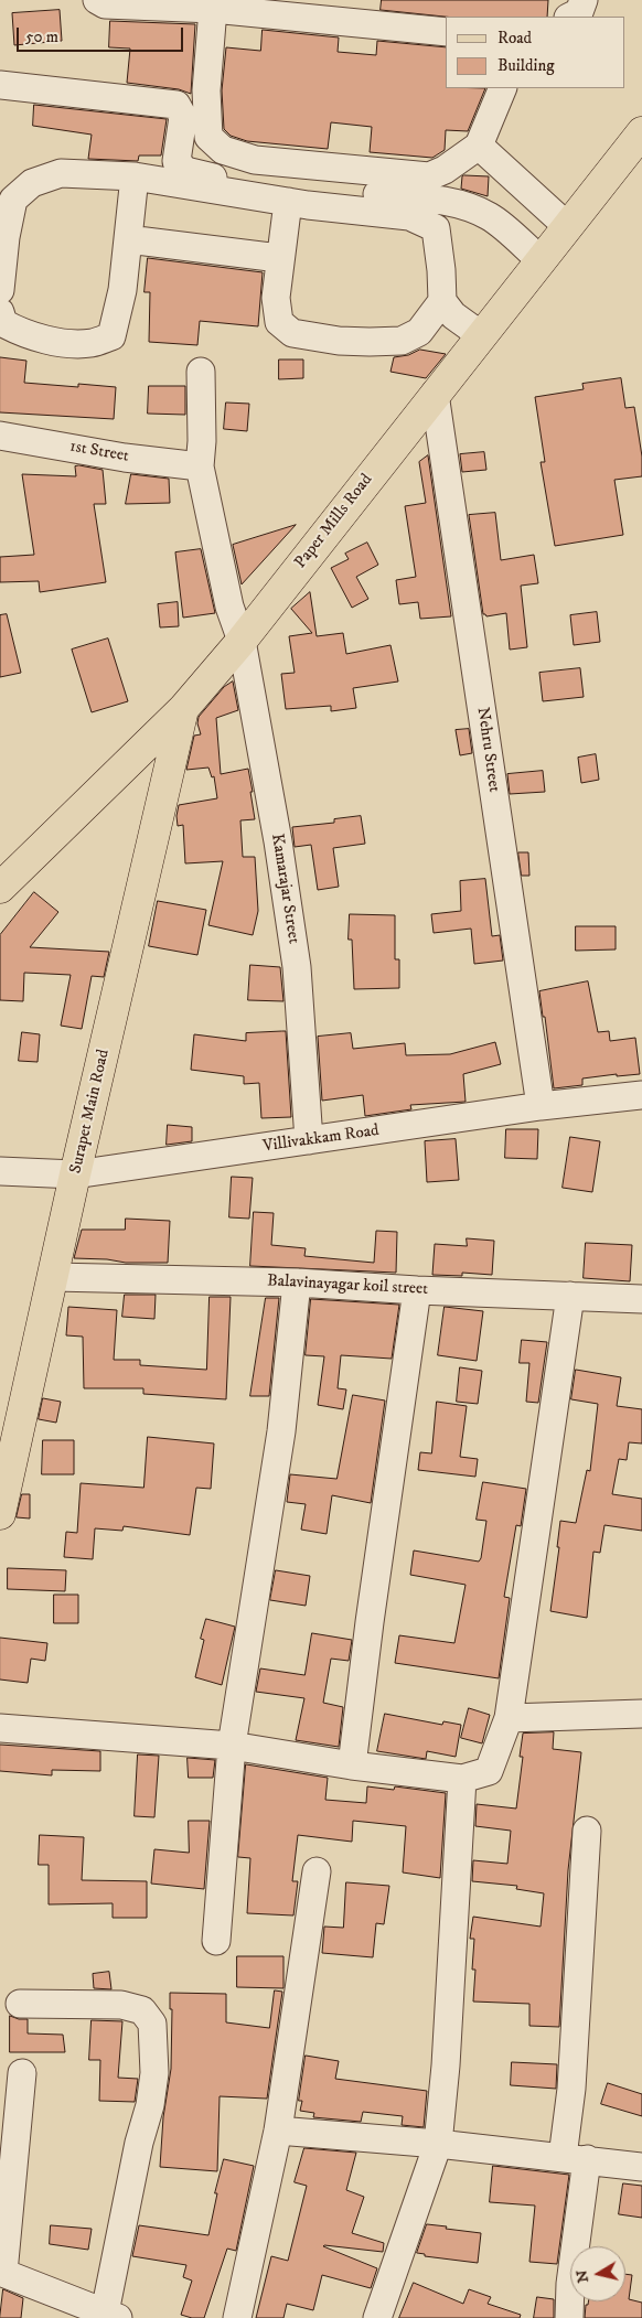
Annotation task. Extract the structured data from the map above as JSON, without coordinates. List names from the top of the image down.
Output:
{
  "streets": {
    "main road": ["Paper Mills Road", "Surapet Main Road"],
    "street": [
      "1st Street",
      "Nehru Street",
      "Kamarajar Street",
      "Villivakkam Road",
      "Balavinayagar koil street"
    ]
  },
  "crossings": [
    ["1st Street", "Kamarajar Street"],
    ["Paper Mills Road", "Nehru Street"],
    ["Paper Mills Road", "Kamarajar Street"],
    ["Paper Mills Road", "Surapet Main Road"],
    ["Nehru Street", "Villivakkam Road"],
    ["Kamarajar Street", "Villivakkam Road"],
    ["Surapet Main Road", "Villivakkam Road"],
    ["Surapet Main Road", "Balavinayagar koil street"]
  ],
  "legend": ["Road", "Building"],
  "scale_bar": "50 m",
  "north": "left"
}
